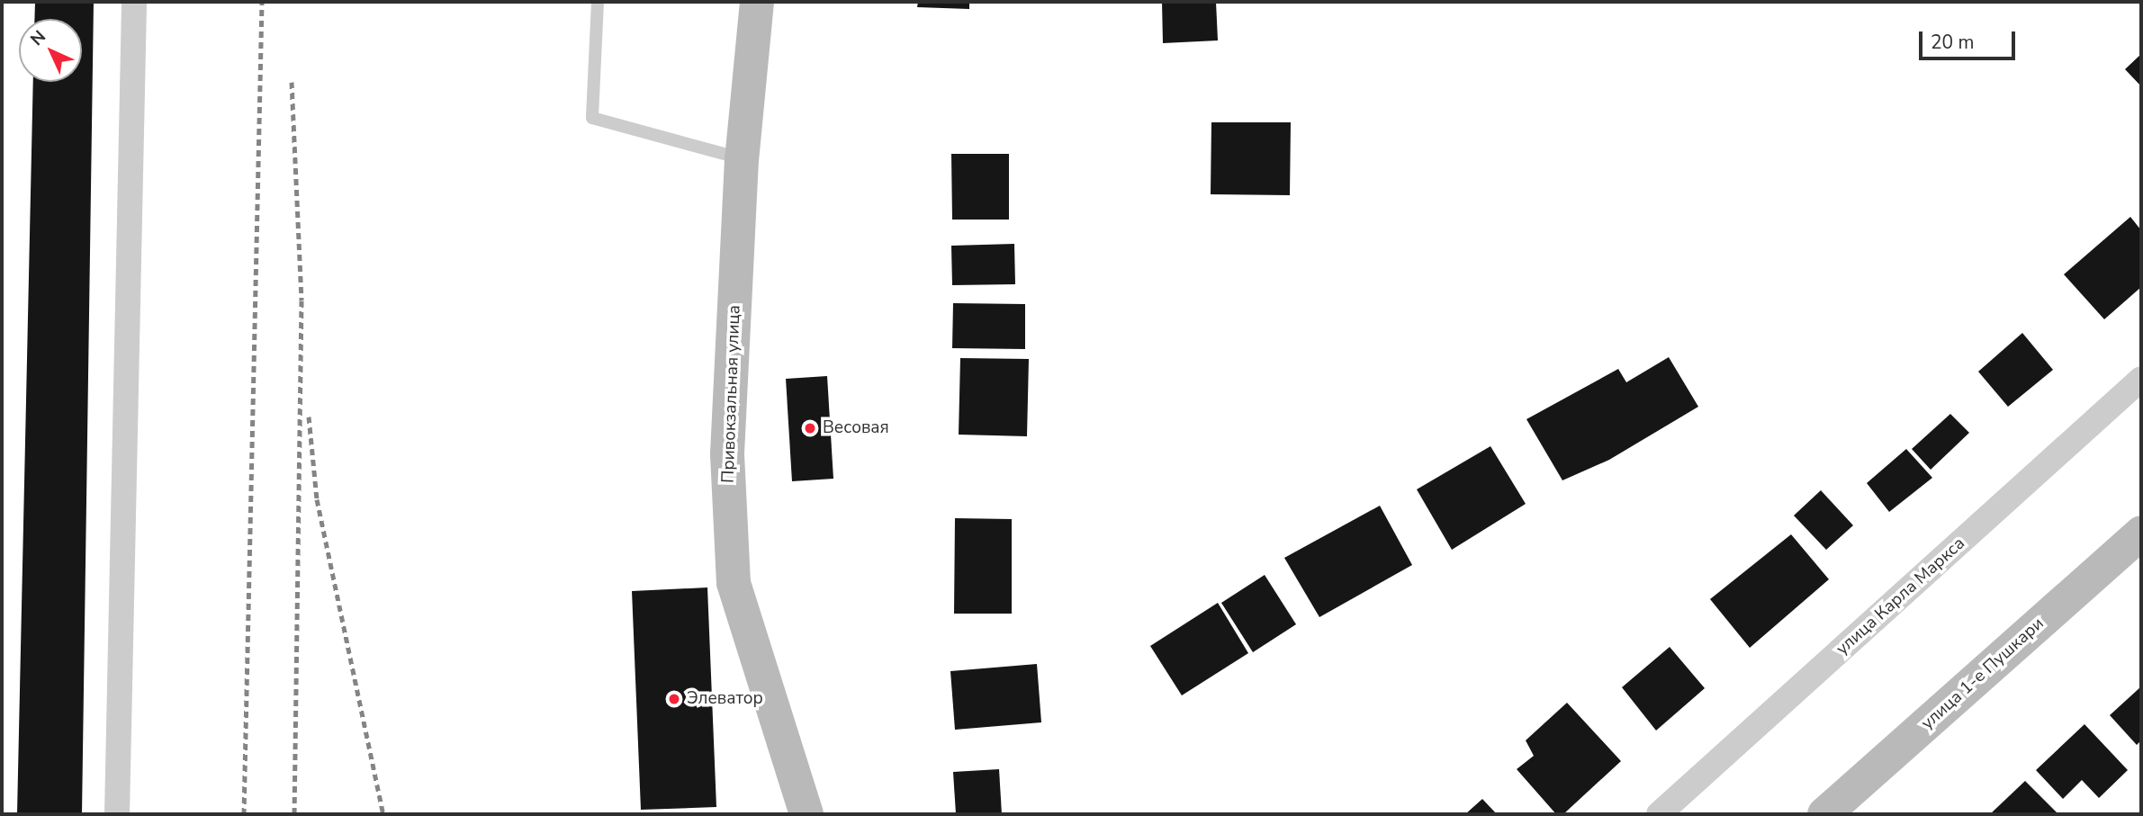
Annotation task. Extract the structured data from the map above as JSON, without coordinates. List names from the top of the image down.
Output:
{
  "streets": {
    "main road": ["Привокзальная улица", "улица 1-е Пушкари"],
    "street": ["улица Карла Маркса"]
  },
  "places": ["Весовая", "Элеватор"],
  "scale_bar": "20 m",
  "north": "top left"
}
